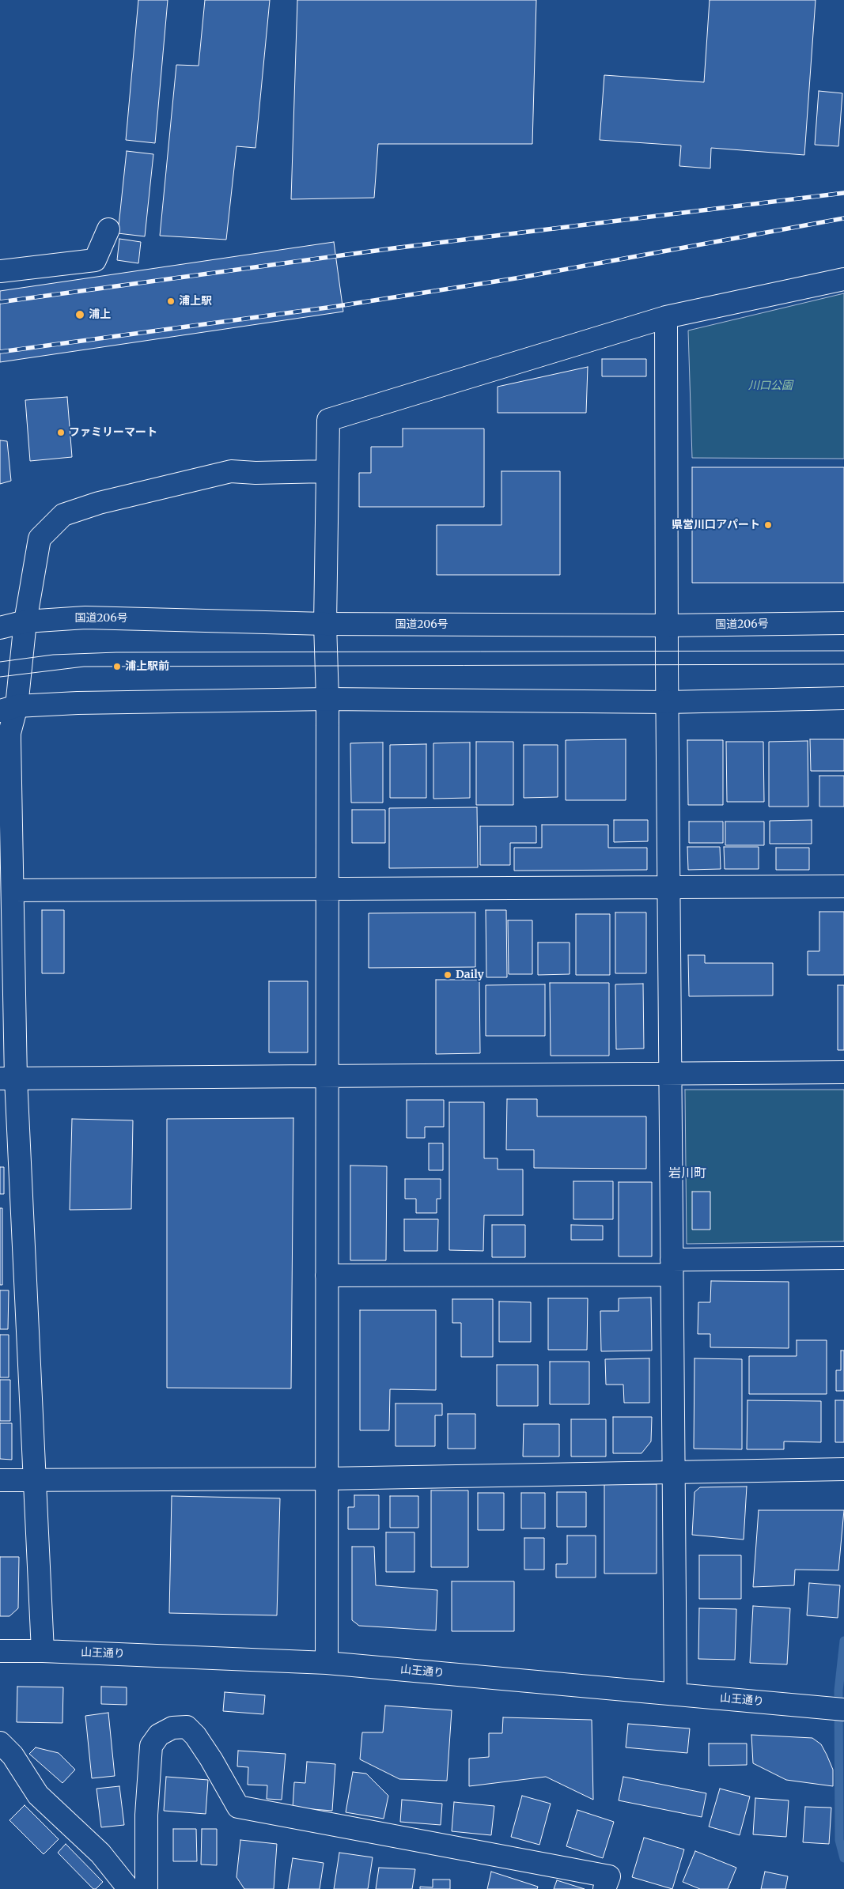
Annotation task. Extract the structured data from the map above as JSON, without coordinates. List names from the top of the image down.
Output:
{
  "streets": {
    "main road": ["国道206号", "山王通り"]
  },
  "districts": ["岩川町"],
  "parks": ["川口公園"],
  "places": [
    "浦上駅",
    "浦上",
    "ファミリーマート",
    "県営川口アパート",
    "浦上駅前",
    "Daily"
  ]
}
